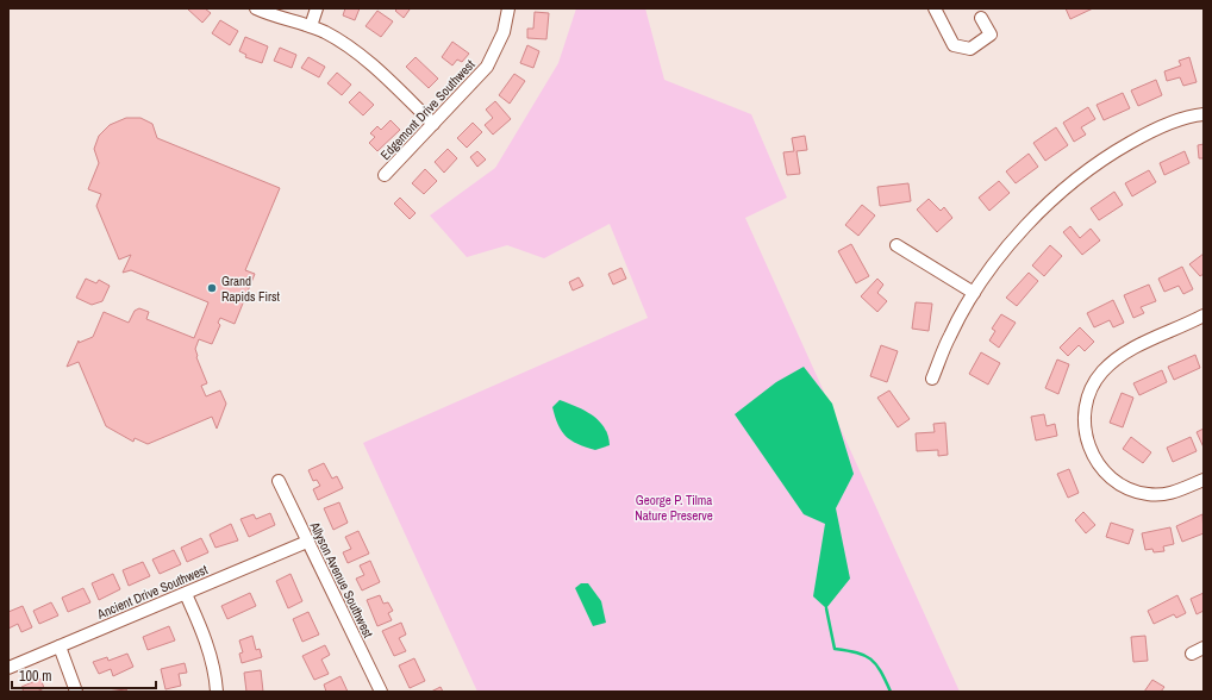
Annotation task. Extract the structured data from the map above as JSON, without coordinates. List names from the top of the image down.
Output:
{
  "streets": {
    "street": ["Edgemont Drive Southwest", "Allyson Avenue Southwest", "Ancient Drive Southwest"]
  },
  "crossings": [
    ["Allyson Avenue Southwest", "Ancient Drive Southwest"]
  ],
  "parks": ["George P. Tilma Nature Preserve"],
  "places": ["Grand Rapids First"],
  "scale_bar": "100 m"
}
